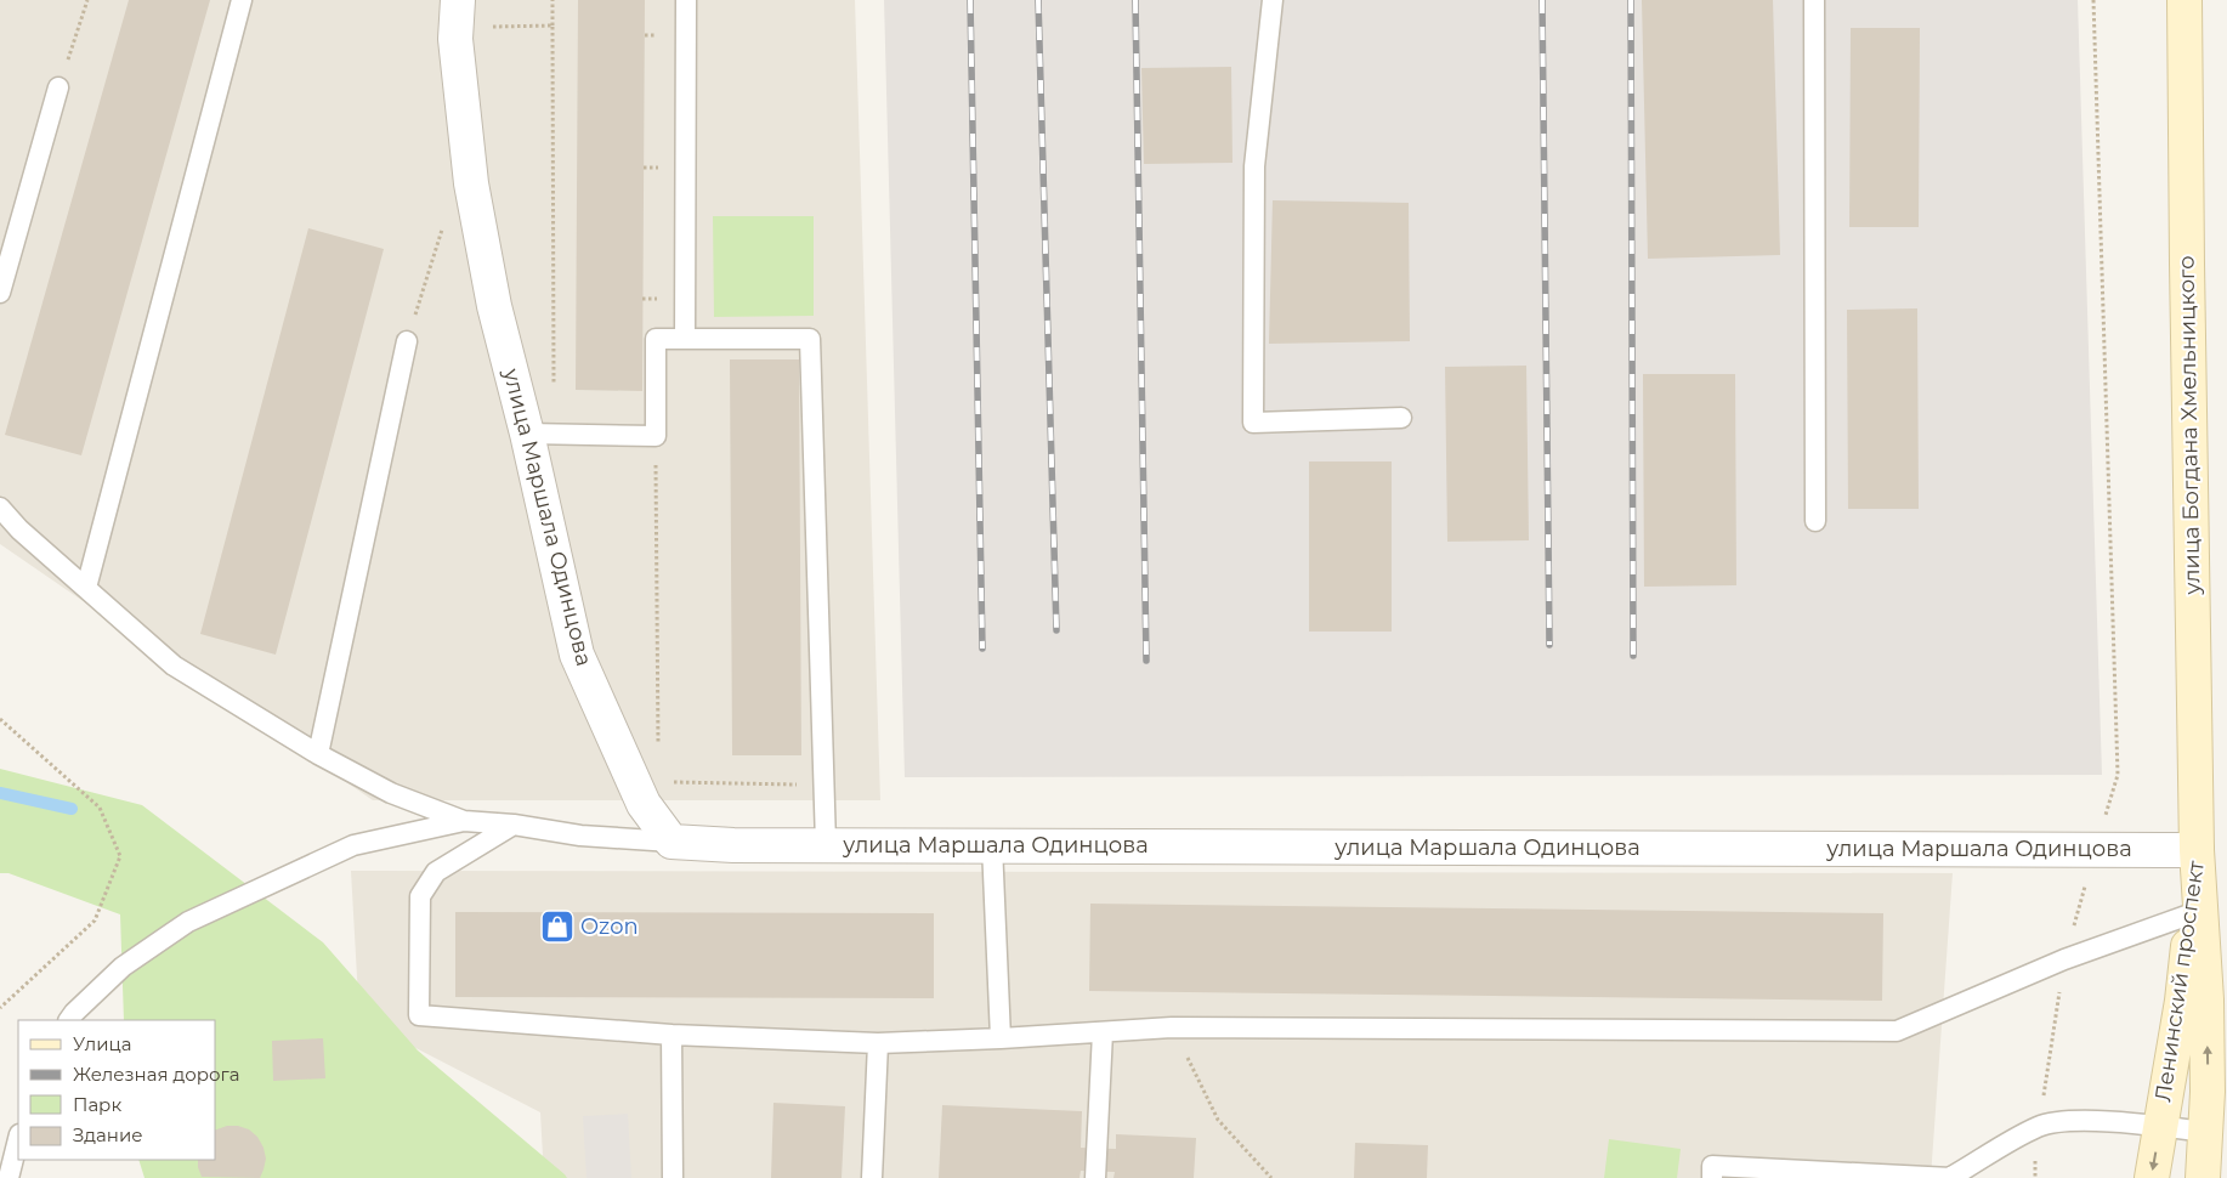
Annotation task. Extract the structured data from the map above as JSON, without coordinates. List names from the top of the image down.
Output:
{
  "streets": {
    "main road": ["улица Богдана Хмельницкого", "Ленинский проспект"],
    "street": ["улица Маршала Одинцова"]
  },
  "crossings": [
    ["улица Богдана Хмельницкого", "улица Маршала Одинцова"],
    ["улица Богдана Хмельницкого", "Ленинский проспект"],
    ["улица Маршала Одинцова", "Ленинский проспект"]
  ],
  "places": {
    "shop": ["Ozon"]
  },
  "legend": [
    "Улица",
    "Железная дорога",
    "Парк",
    "Здание"
  ]
}
